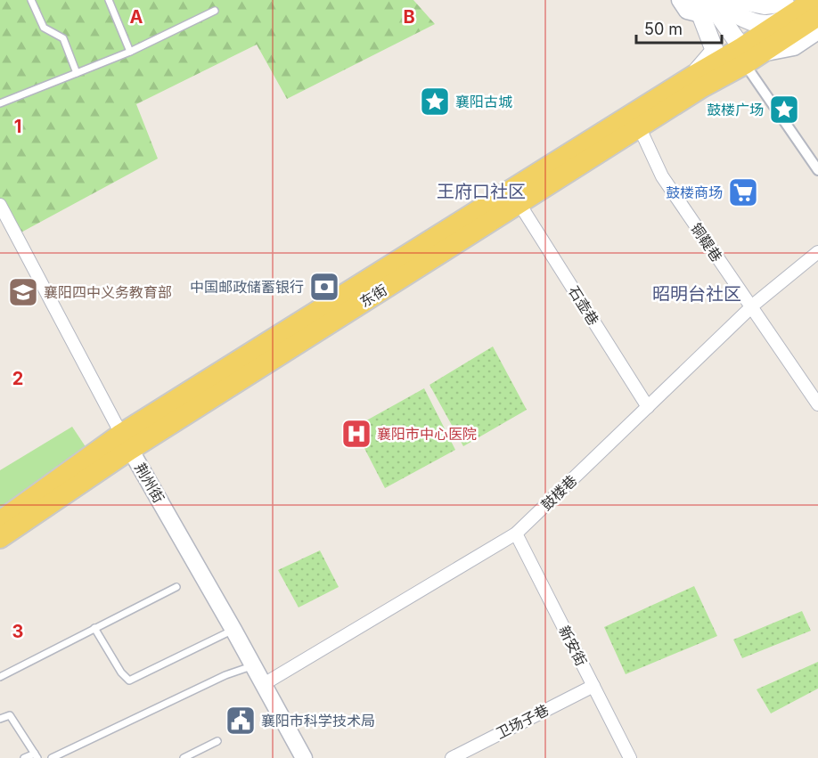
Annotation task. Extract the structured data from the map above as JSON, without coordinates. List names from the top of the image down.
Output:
{
  "streets": {
    "main road": ["东街"],
    "street": [
      "铜鞮巷",
      "石壶巷",
      "荆州街",
      "鼓楼巷",
      "新安街",
      "卫场子巷"
    ]
  },
  "crossings": [
    ["铜鞮巷", "东街"],
    ["铜鞮巷", "鼓楼巷"],
    ["东街", "石壶巷"],
    ["东街", "荆州街"],
    ["石壶巷", "鼓楼巷"],
    ["荆州街", "鼓楼巷"],
    ["鼓楼巷", "新安街"],
    ["新安街", "卫场子巷"]
  ],
  "districts": ["王府口社区", "昭明台社区"],
  "places": {
    "place": ["襄阳古城", "鼓楼广场"],
    "supermarket": ["鼓楼商场"],
    "bank": ["中国邮政储蓄银行"],
    "school or university": ["襄阳四中义务教育部"],
    "hospital": ["襄阳市中心医院"],
    "public building": ["襄阳市科学技术局"]
  },
  "scale_bar": "50 m",
  "grid": {
    "columns": ["A", "B"],
    "rows": ["1", "2", "3"]
  }
}
